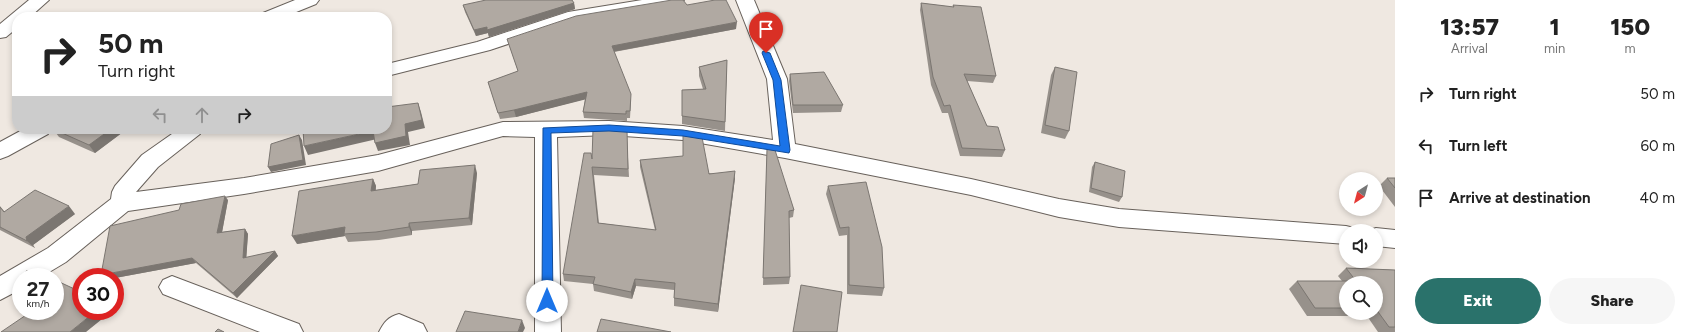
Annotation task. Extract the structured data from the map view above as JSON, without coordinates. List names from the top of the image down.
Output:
{
  "north": "bottom left",
  "page": {
    "eta": [
      "13:57",
      "Arrival",
      "1",
      "min",
      "150",
      "m"
    ],
    "turn": ["50 m", "Turn right"],
    "list": [
      {
        "name": "Turn right",
        "value": "50 m"
      },
      {
        "name": "Turn left",
        "value": "60 m"
      },
      {
        "name": "Arrive at destination",
        "value": "40 m"
      }
    ],
    "speed": "27 km/h",
    "limit": "30",
    "buttons": ["Exit", "Share"]
  }
}
